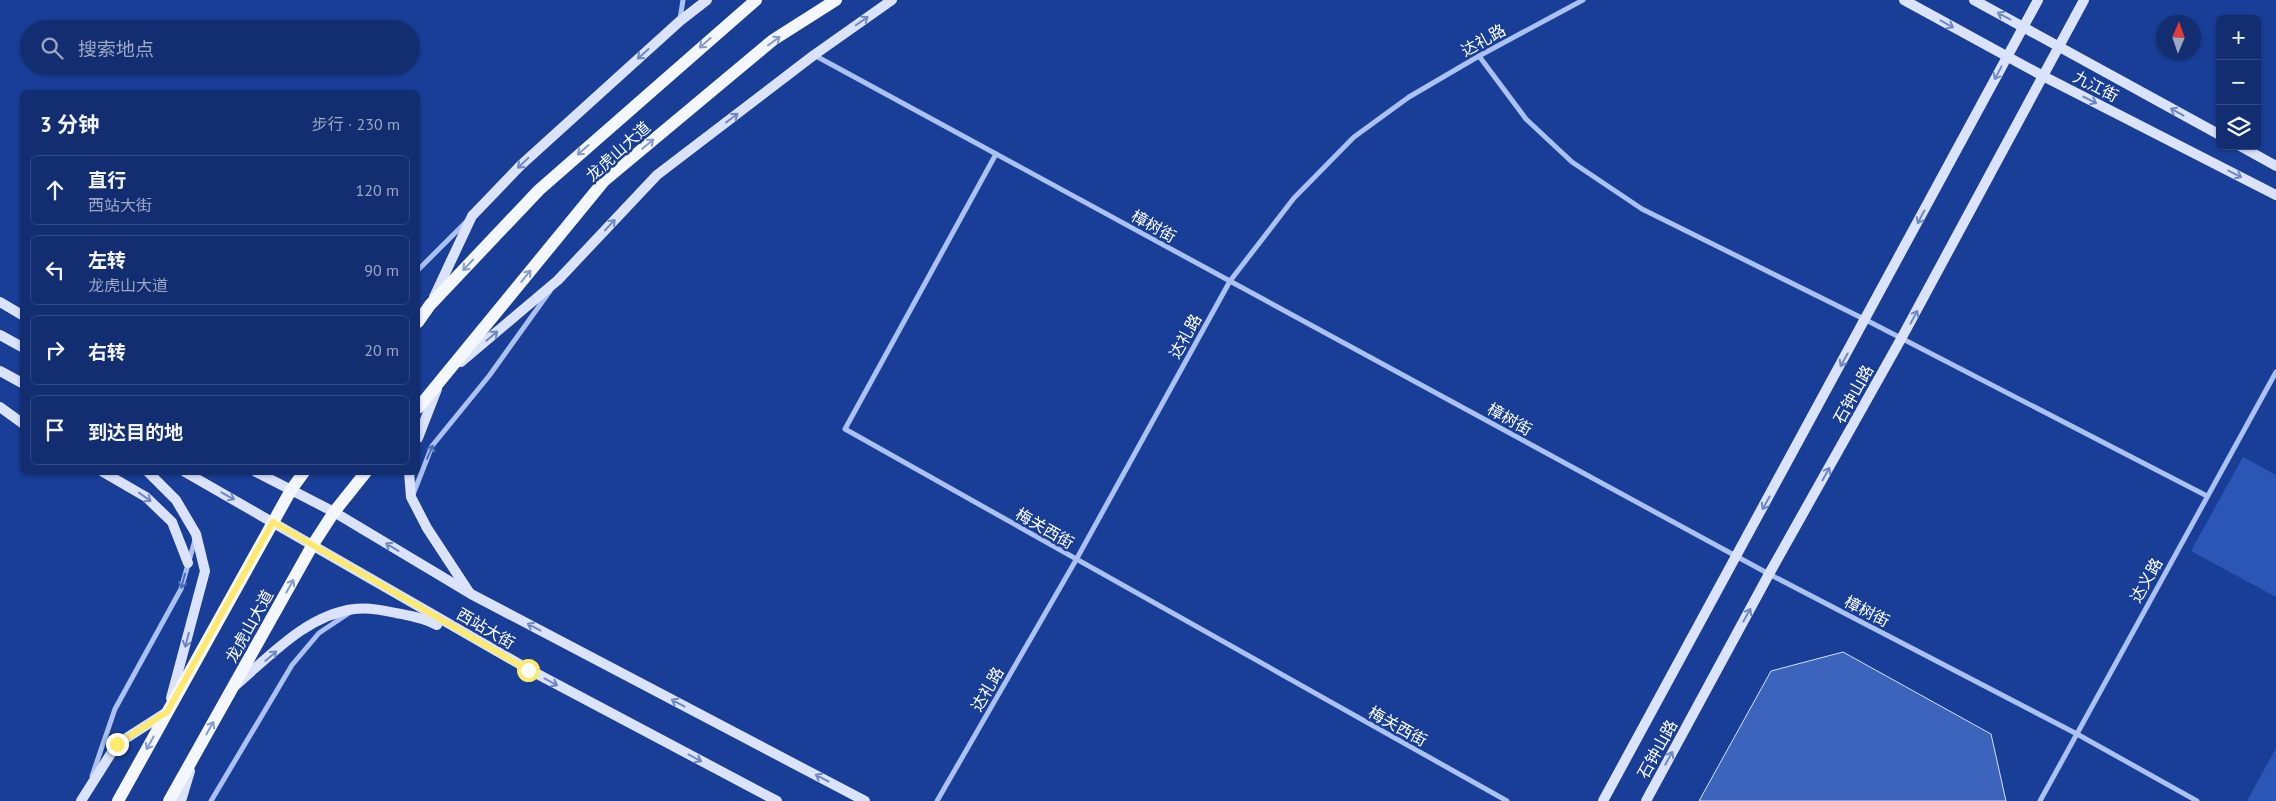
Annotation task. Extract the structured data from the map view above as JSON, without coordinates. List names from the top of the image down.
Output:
{
  "streets": {
    "main road": [
      "九江街",
      "龙虎山大道",
      "石钟山路",
      "西站大街"
    ],
    "street": [
      "达礼路",
      "樟树街",
      "梅关西街",
      "达义路"
    ]
  },
  "crossings": [
    ["达礼路", "樟树街"],
    ["达礼路", "梅关西街"],
    ["九江街", "石钟山路"],
    ["龙虎山大道", "西站大街"],
    ["樟树街", "石钟山路"],
    ["樟树街", "梅关西街"],
    ["樟树街", "达义路"]
  ],
  "north": "top",
  "page": {
    "map_buttons": ["+", "−"],
    "search": "搜索地点",
    "heading": ["3 分钟", "步行 · 230 m"],
    "list": [
      ["直行", "西站大街", "120 m"],
      ["左转", "龙虎山大道", "90 m"],
      ["右转", "20 m"],
      "到达目的地"
    ]
  }
}
